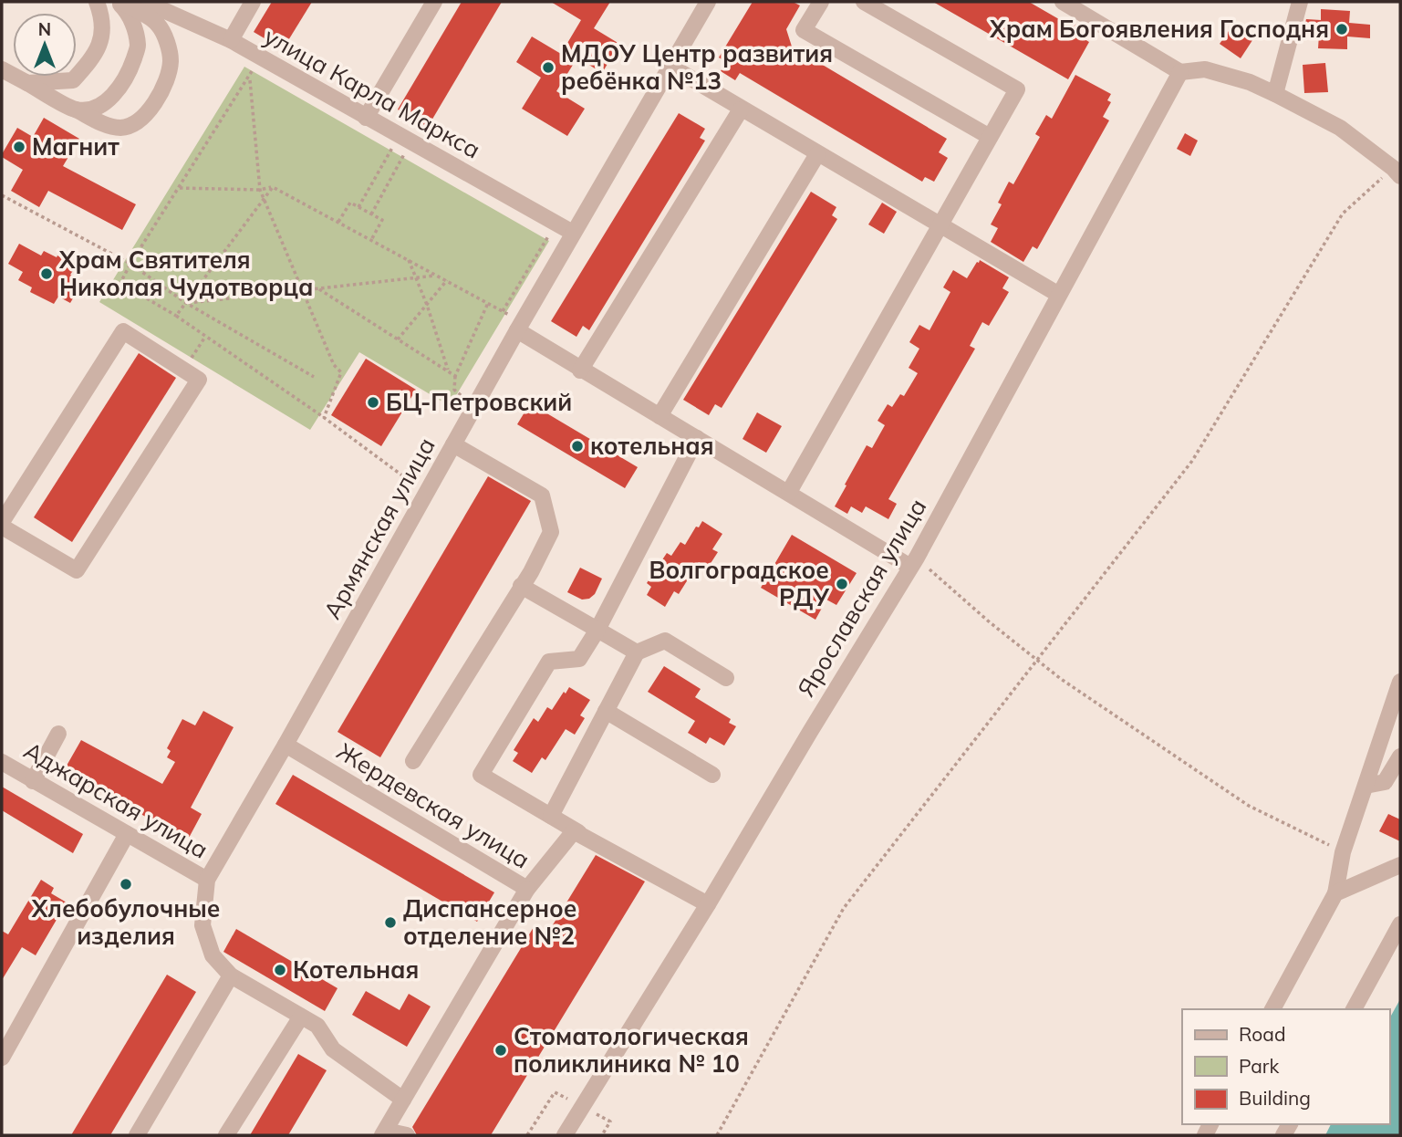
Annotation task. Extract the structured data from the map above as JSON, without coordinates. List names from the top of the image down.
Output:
{
  "streets": {
    "street": [
      "улица Карла Маркса",
      "Армянская улица",
      "Ярославская улица",
      "Аджарская улица",
      "Жердевская улица"
    ]
  },
  "crossings": [
    ["улица Карла Маркса", "Армянская улица"],
    ["Армянская улица", "Аджарская улица"],
    ["Армянская улица", "Жердевская улица"]
  ],
  "places": [
    "Храм Богоявления Господня",
    "МДОУ Центр развития ребёнка №13",
    "Магнит",
    "Храм Святителя Николая Чудотворца",
    "БЦ-Петровский",
    "котельная",
    "Волгоградское РДУ",
    "Хлебобулочные изделия",
    "Диспансерное отделение №2",
    "Котельная",
    "Стоматологическая поликлиника № 10"
  ],
  "legend": ["Road", "Park", "Building"],
  "north": "top"
}
